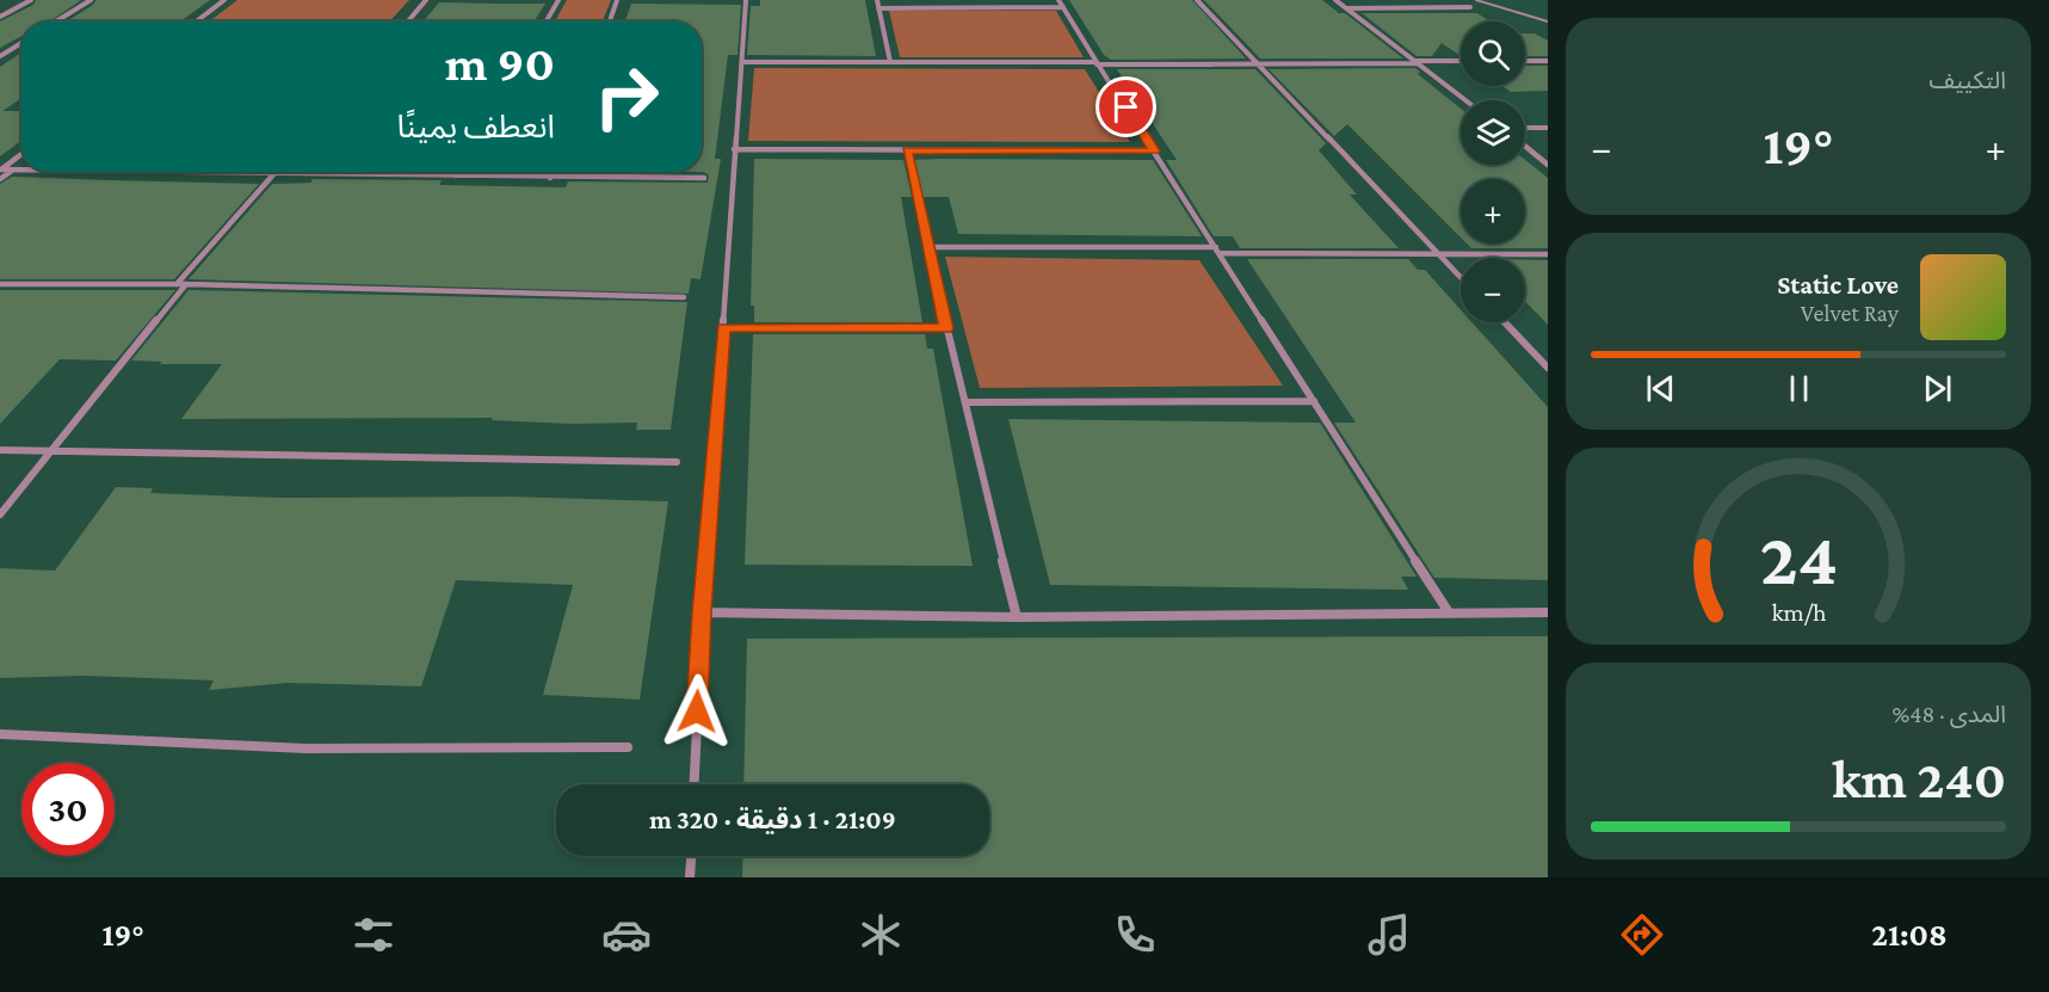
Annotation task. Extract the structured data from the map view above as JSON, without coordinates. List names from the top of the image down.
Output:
{
  "page": {
    "tile": [
      "التكييف",
      ["المدى · 48%", "240 km"]
    ],
    "map_buttons": ["+", "−"],
    "turn": ["90 m", "انعطف يمينًا"],
    "heat": ["−", "19°", "+"],
    "song": ["Static Love", "Velvet Ray"],
    "limit": "30",
    "trip": "21:09 · 1 دقيقة · 320 m",
    "tabs": ["21:08", "19°"],
    "gauge": ["24", "km/h"]
  }
}
